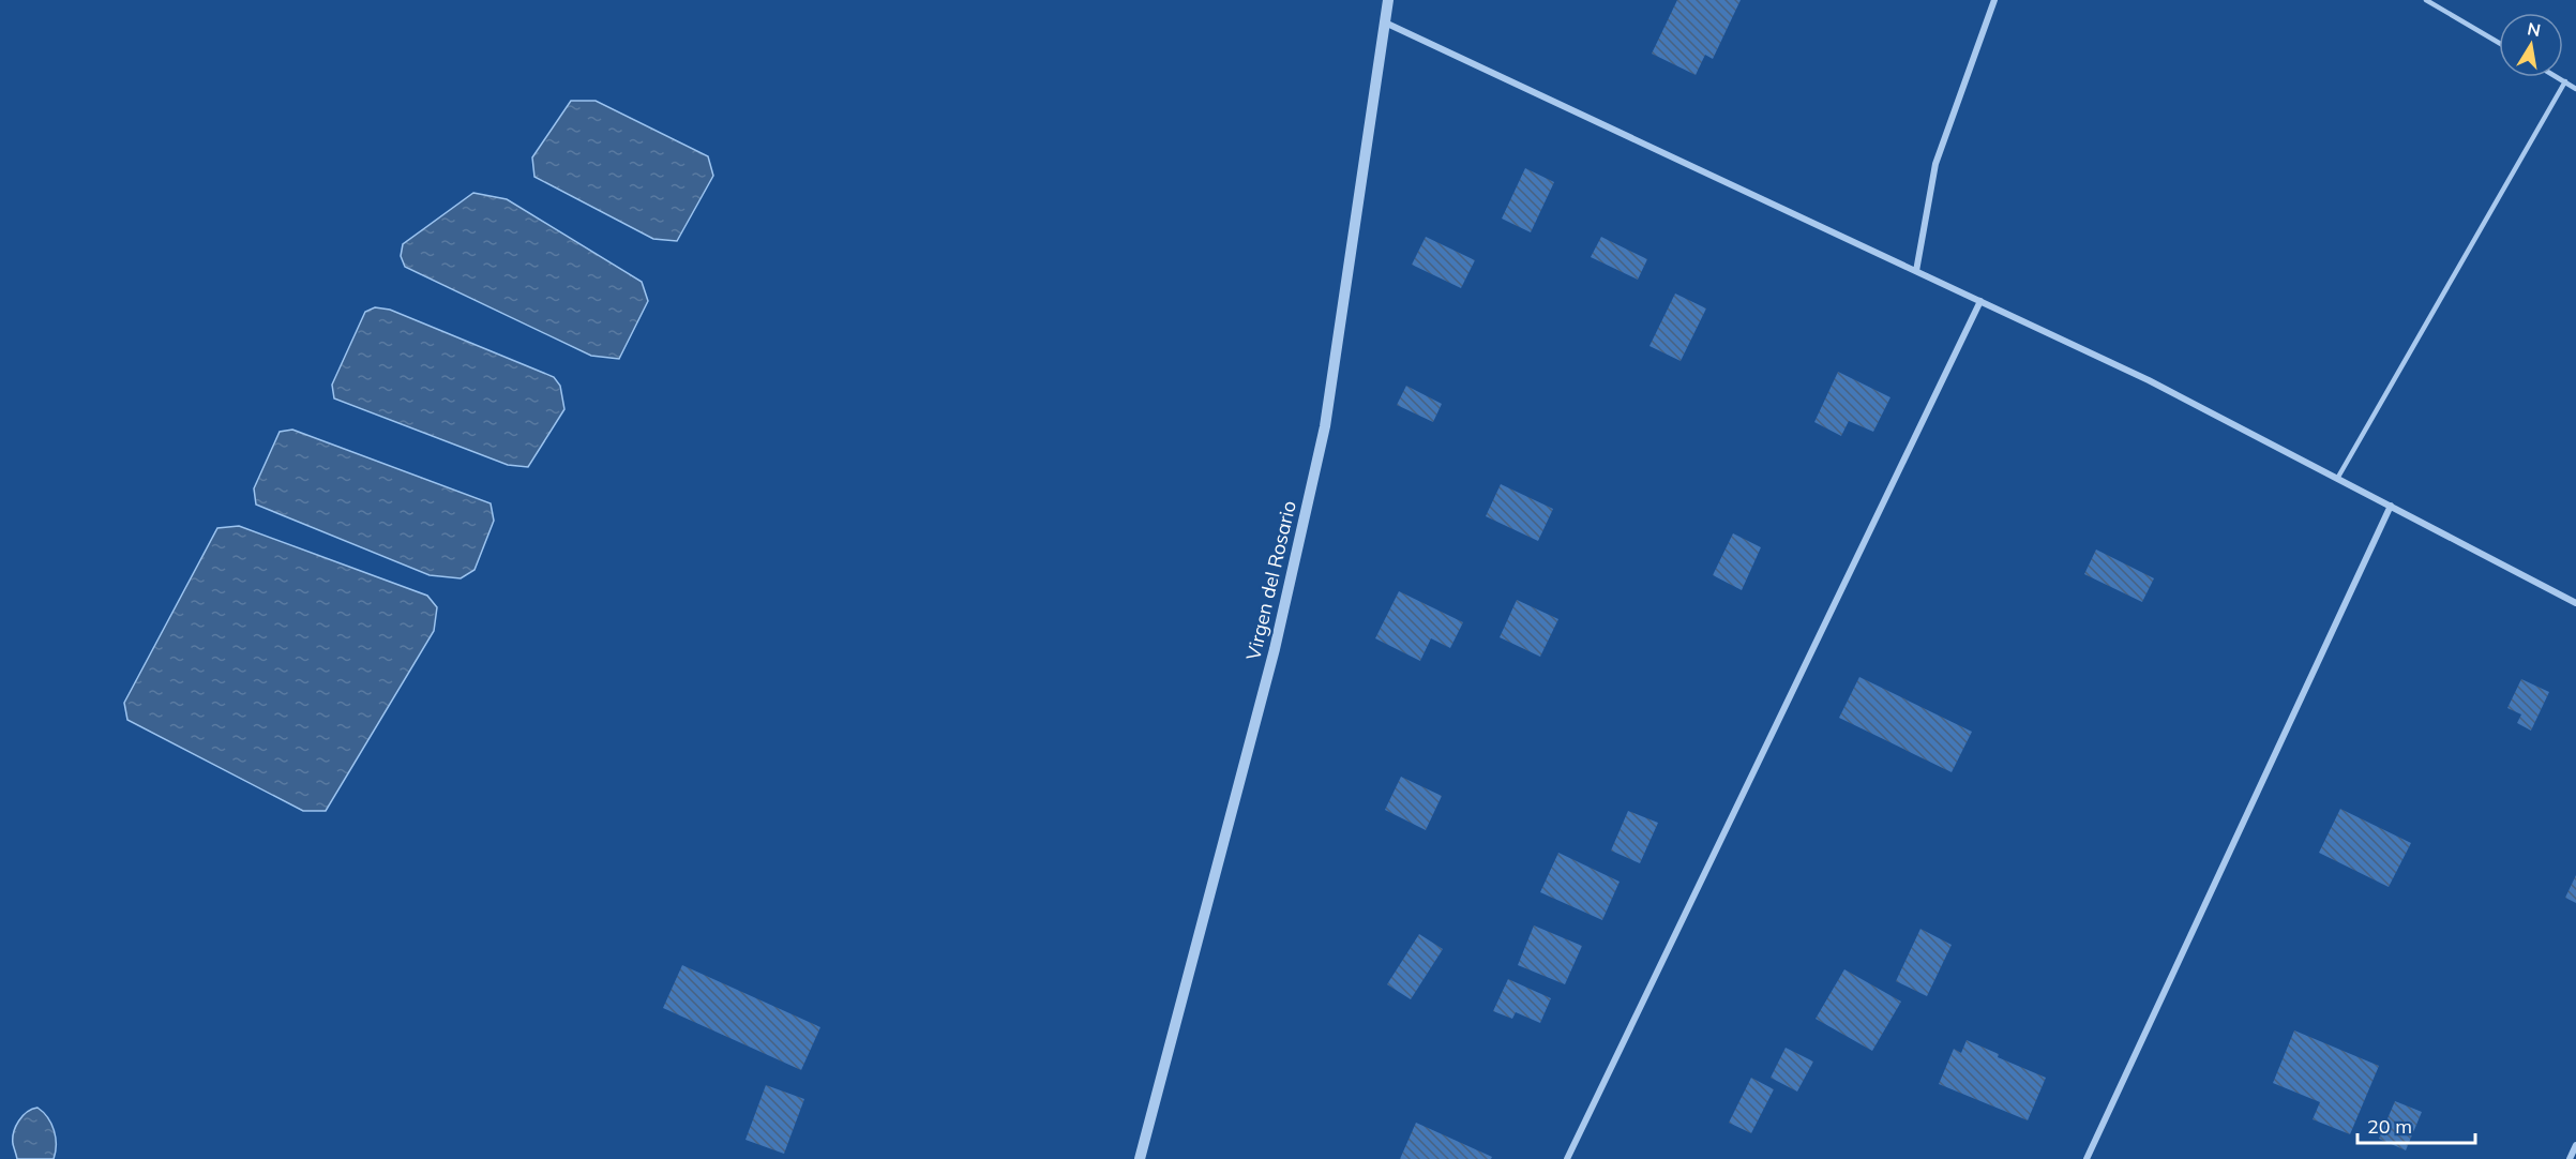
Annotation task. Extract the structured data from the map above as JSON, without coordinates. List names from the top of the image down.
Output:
{
  "streets": {
    "street": ["Virgen del Rosario"]
  },
  "scale_bar": "20 m",
  "north": "top"
}
